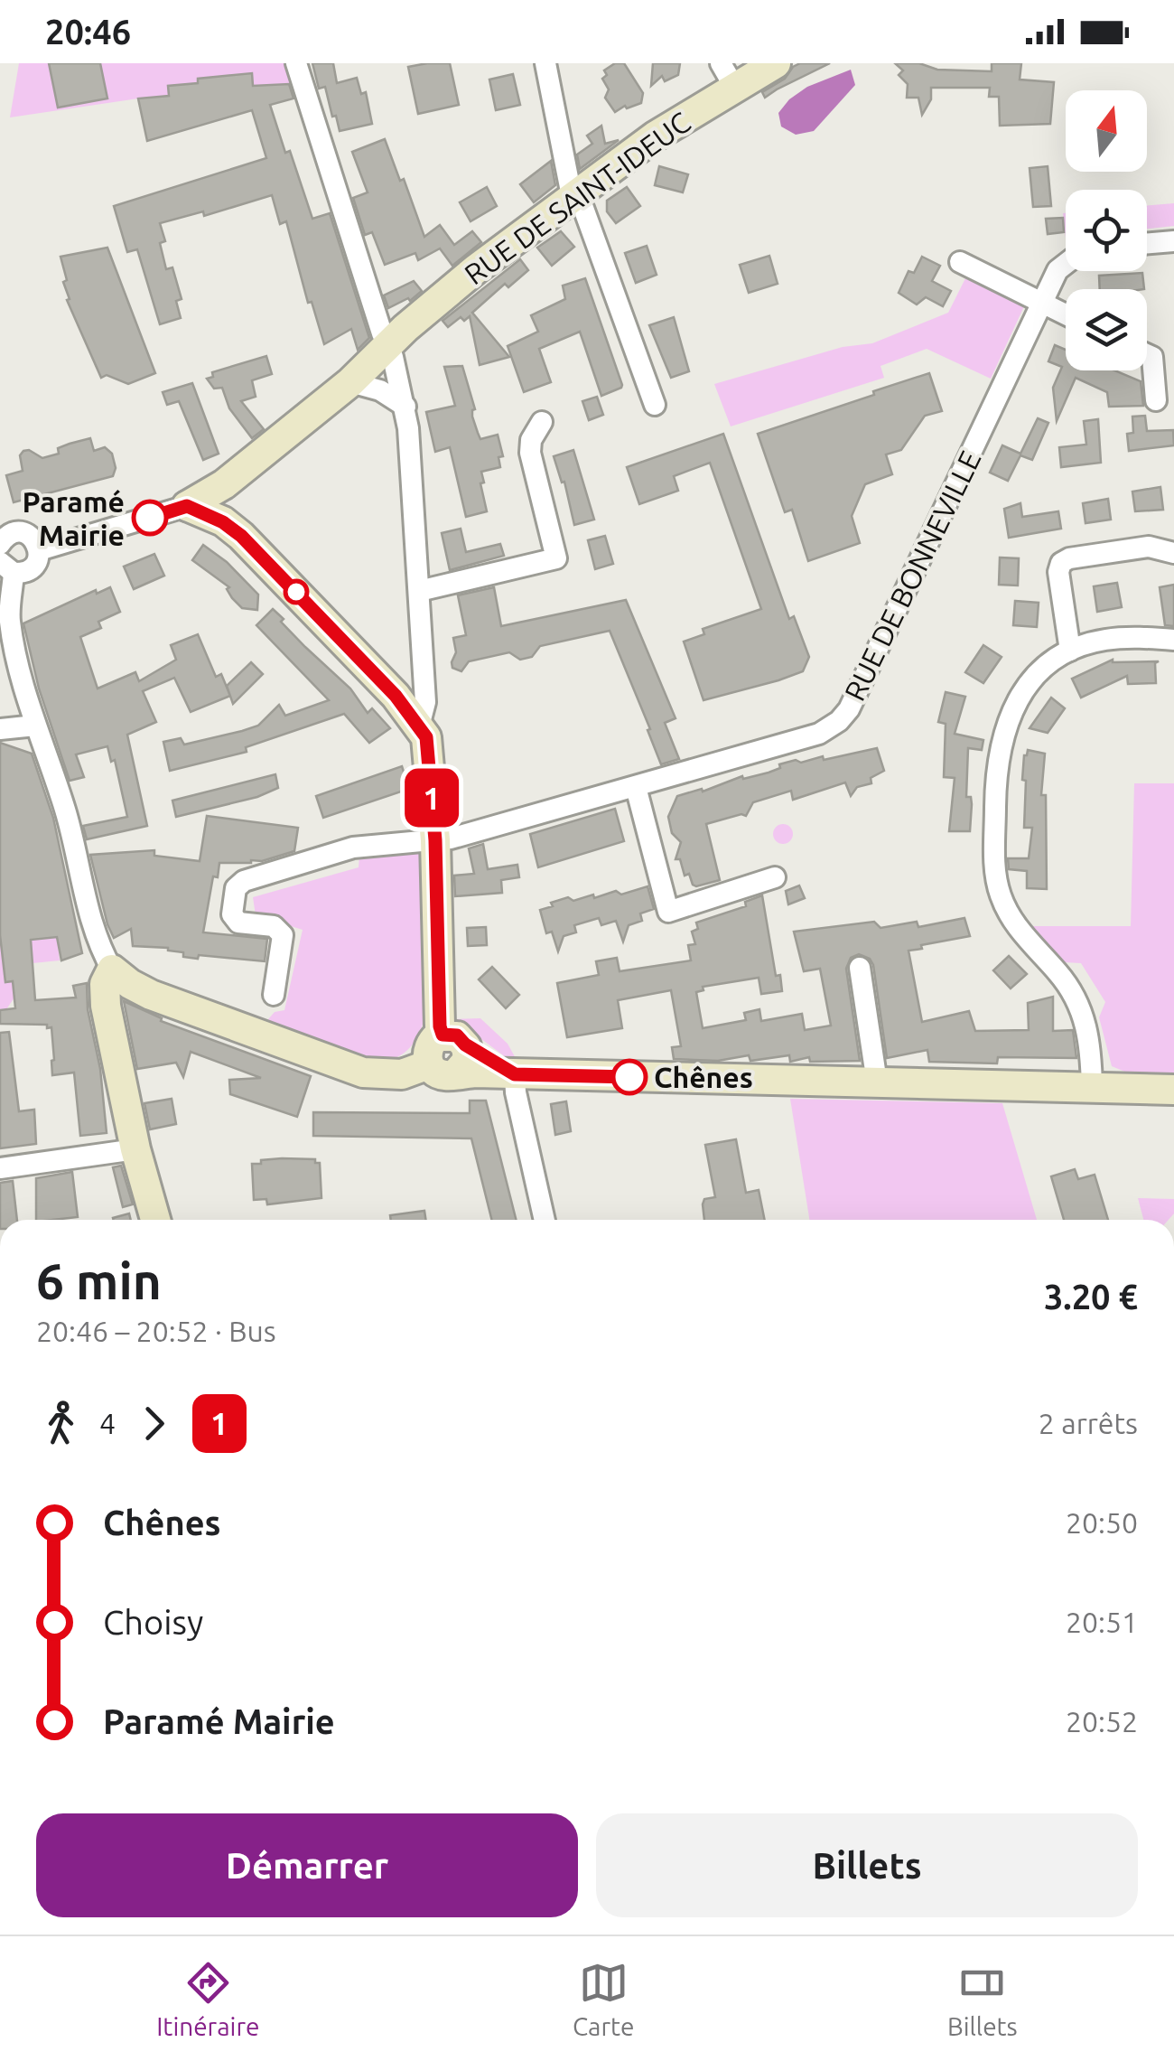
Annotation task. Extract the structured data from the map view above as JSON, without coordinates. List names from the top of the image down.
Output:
{
  "streets": {
    "main road": ["RUE DE SAINT-IDEUC"],
    "street": ["RUE DE BONNEVILLE"]
  },
  "places": ["Paramé Mairie", "Chênes"],
  "lines": ["bus line 1"],
  "north": "top",
  "page": {
    "status": "20:46",
    "on_map": "1",
    "heading": ["6 min", "20:46 – 20:52 · Bus", "3.20 €"],
    "legs": ["4", "1", "2 arrêts"],
    "list": [
      {
        "name": "Chênes",
        "value": "20:50"
      },
      {
        "name": "Choisy",
        "value": "20:51"
      },
      {
        "name": "Paramé Mairie",
        "value": "20:52"
      }
    ],
    "buttons": ["Démarrer", "Billets"],
    "tabs": ["Itinéraire", "Carte", "Billets"]
  }
}
